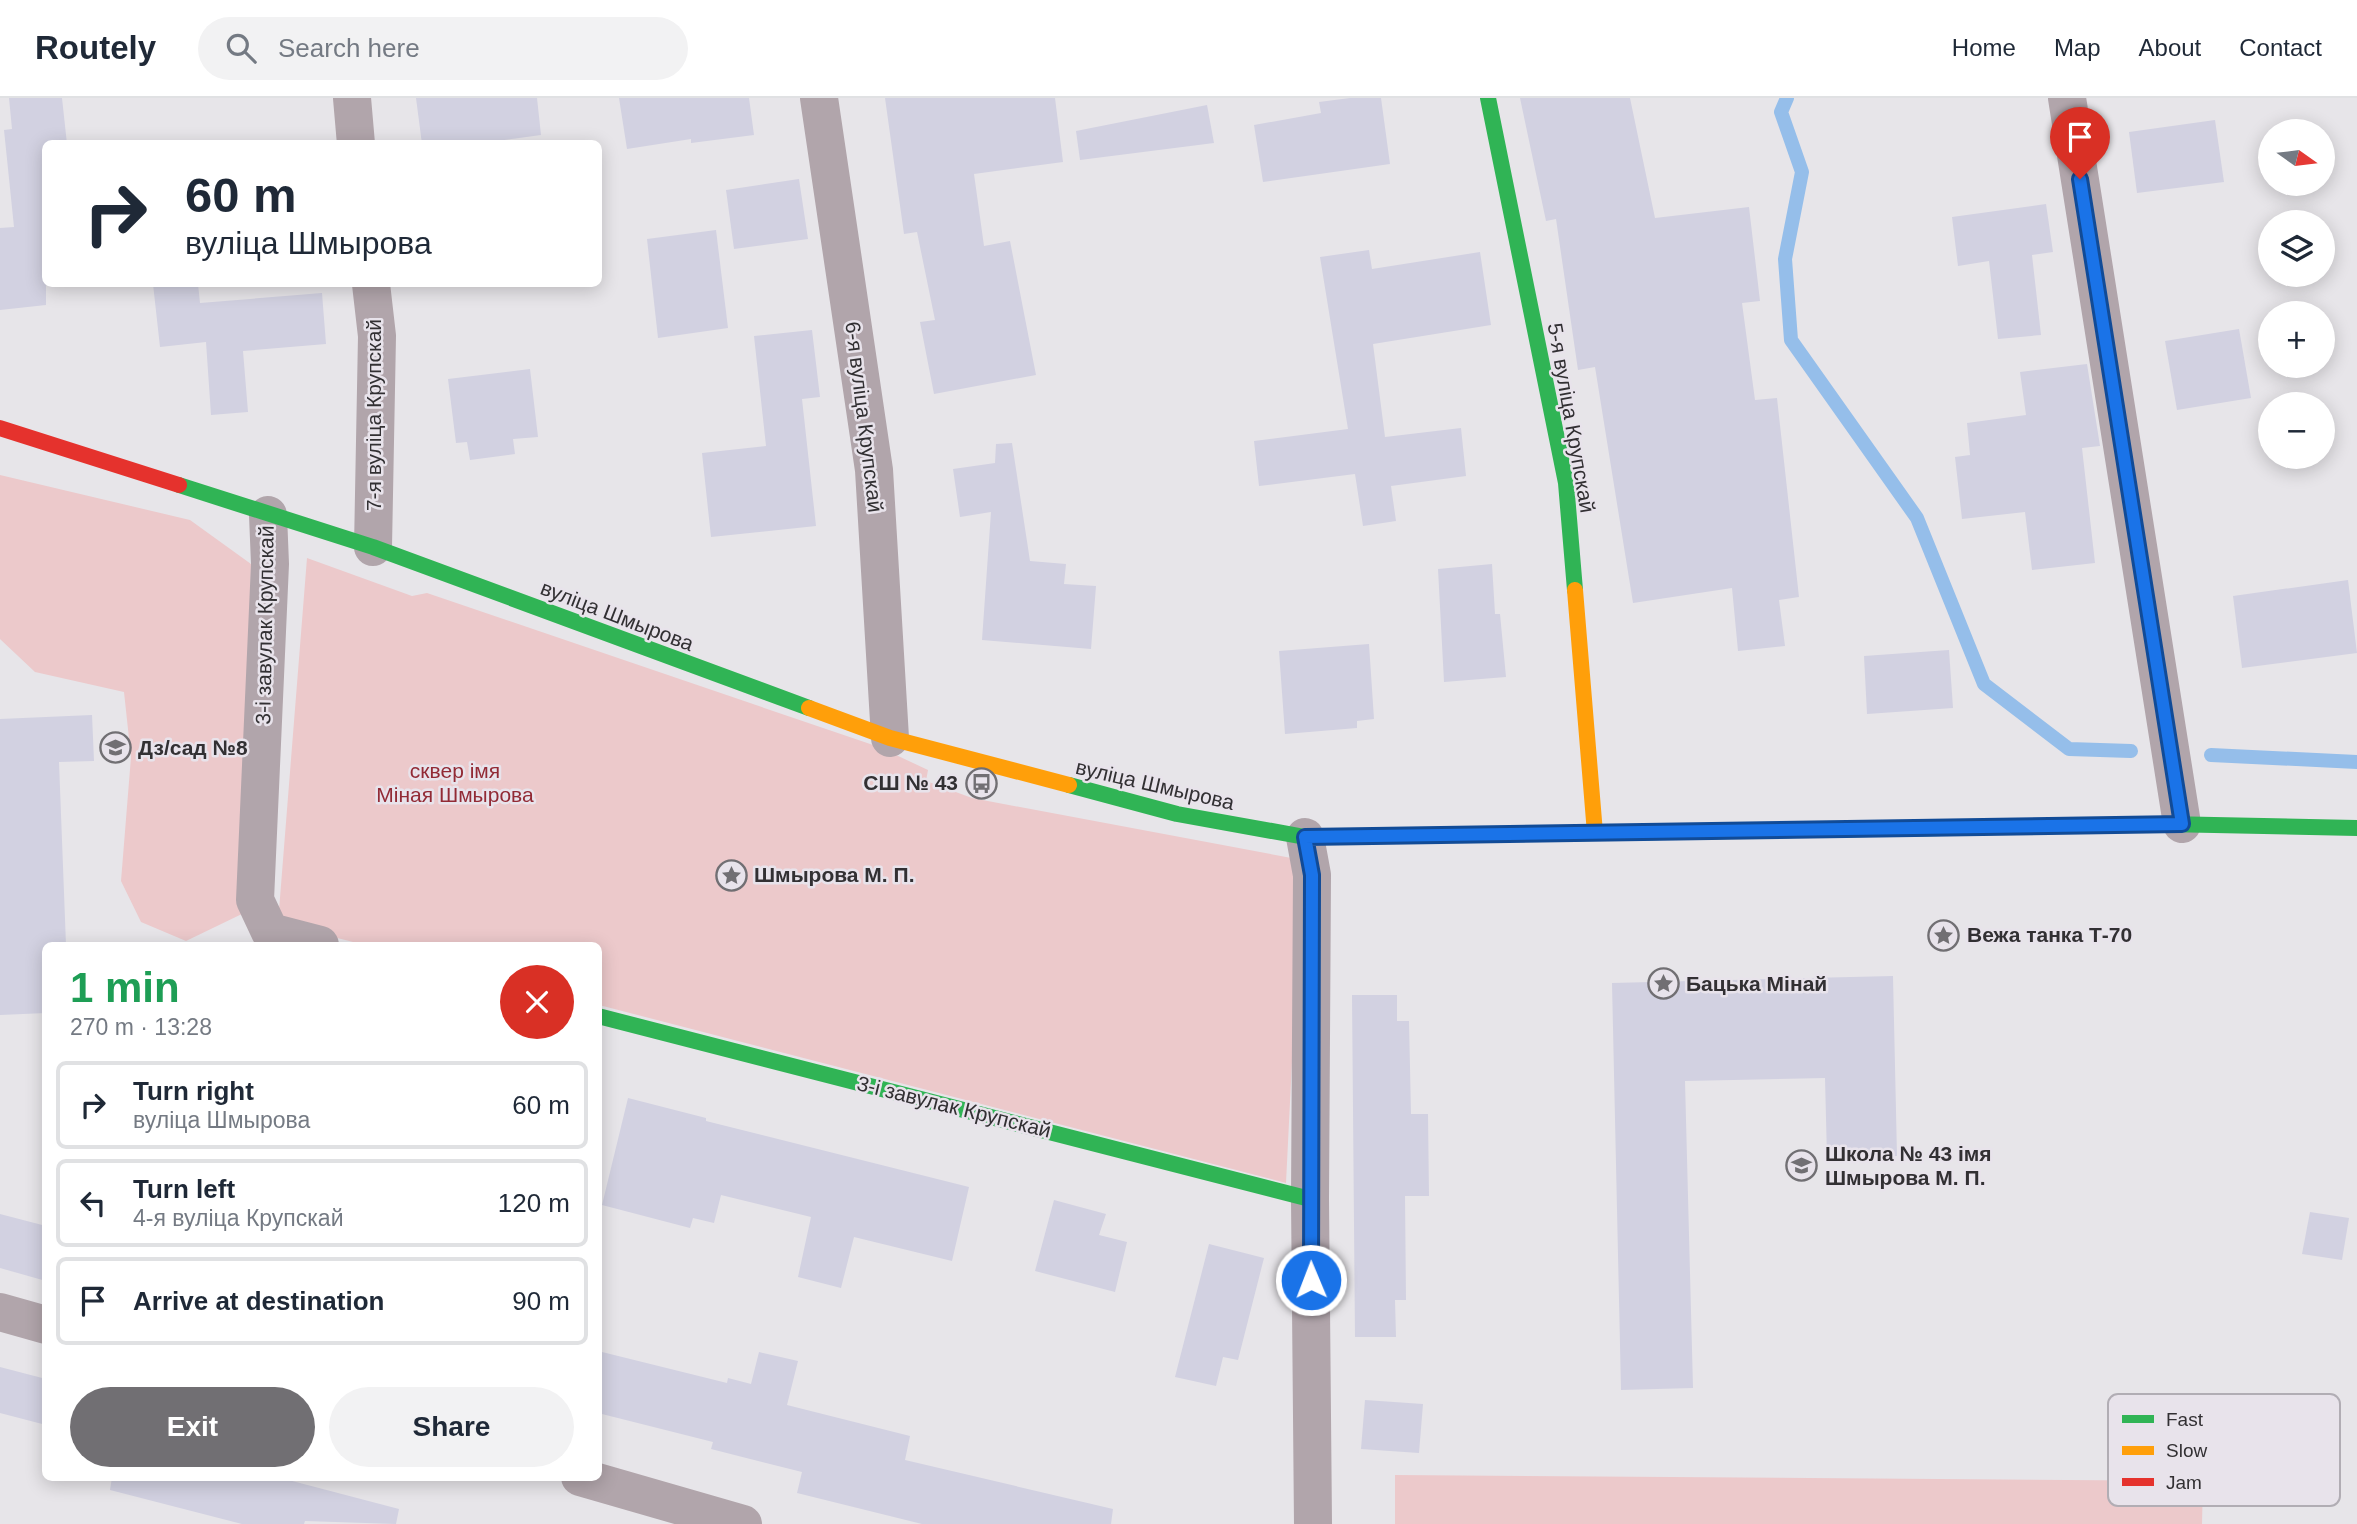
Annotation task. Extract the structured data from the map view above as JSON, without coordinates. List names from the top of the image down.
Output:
{
  "streets": {
    "street": [
      "7-я вуліца Крупскай",
      "6-я вуліца Крупскай",
      "5-я вуліца Крупскай",
      "вуліца Шмырова",
      "3-і завулак Крупскай"
    ]
  },
  "crossings": [
    ["7-я вуліца Крупскай", "вуліца Шмырова"],
    ["6-я вуліца Крупскай", "вуліца Шмырова"],
    ["5-я вуліца Крупскай", "вуліца Шмырова"],
    ["вуліца Шмырова", "3-і завулак Крупскай"]
  ],
  "parks": ["сквер імя Міная Шмырова"],
  "places": {
    "school or university": ["Дз/сад №8", "Школа № 43 імя Шмырова М. П."],
    "bus stop": ["СШ № 43"],
    "place": ["Шмырова М. П.", "Вежа танка Т-70", "Бацька Мінай"]
  },
  "legend": ["Fast", "Slow", "Jam"],
  "north": "right",
  "page": {
    "header": "Routely",
    "search": "Search here",
    "nav": [
      "Home",
      "Map",
      "About",
      "Contact"
    ],
    "map_buttons": ["+", "−"],
    "turn": ["60 m", "вуліца Шмырова"],
    "heading": ["1 min", "270 m · 13:28"],
    "list": [
      {
        "name": "Turn right",
        "note": "вуліца Шмырова",
        "value": "60 m"
      },
      {
        "name": "Turn left",
        "note": "4-я вуліца Крупскай",
        "value": "120 m"
      },
      {
        "name": "Arrive at destination",
        "value": "90 m"
      }
    ],
    "buttons": ["Exit", "Share"]
  }
}
